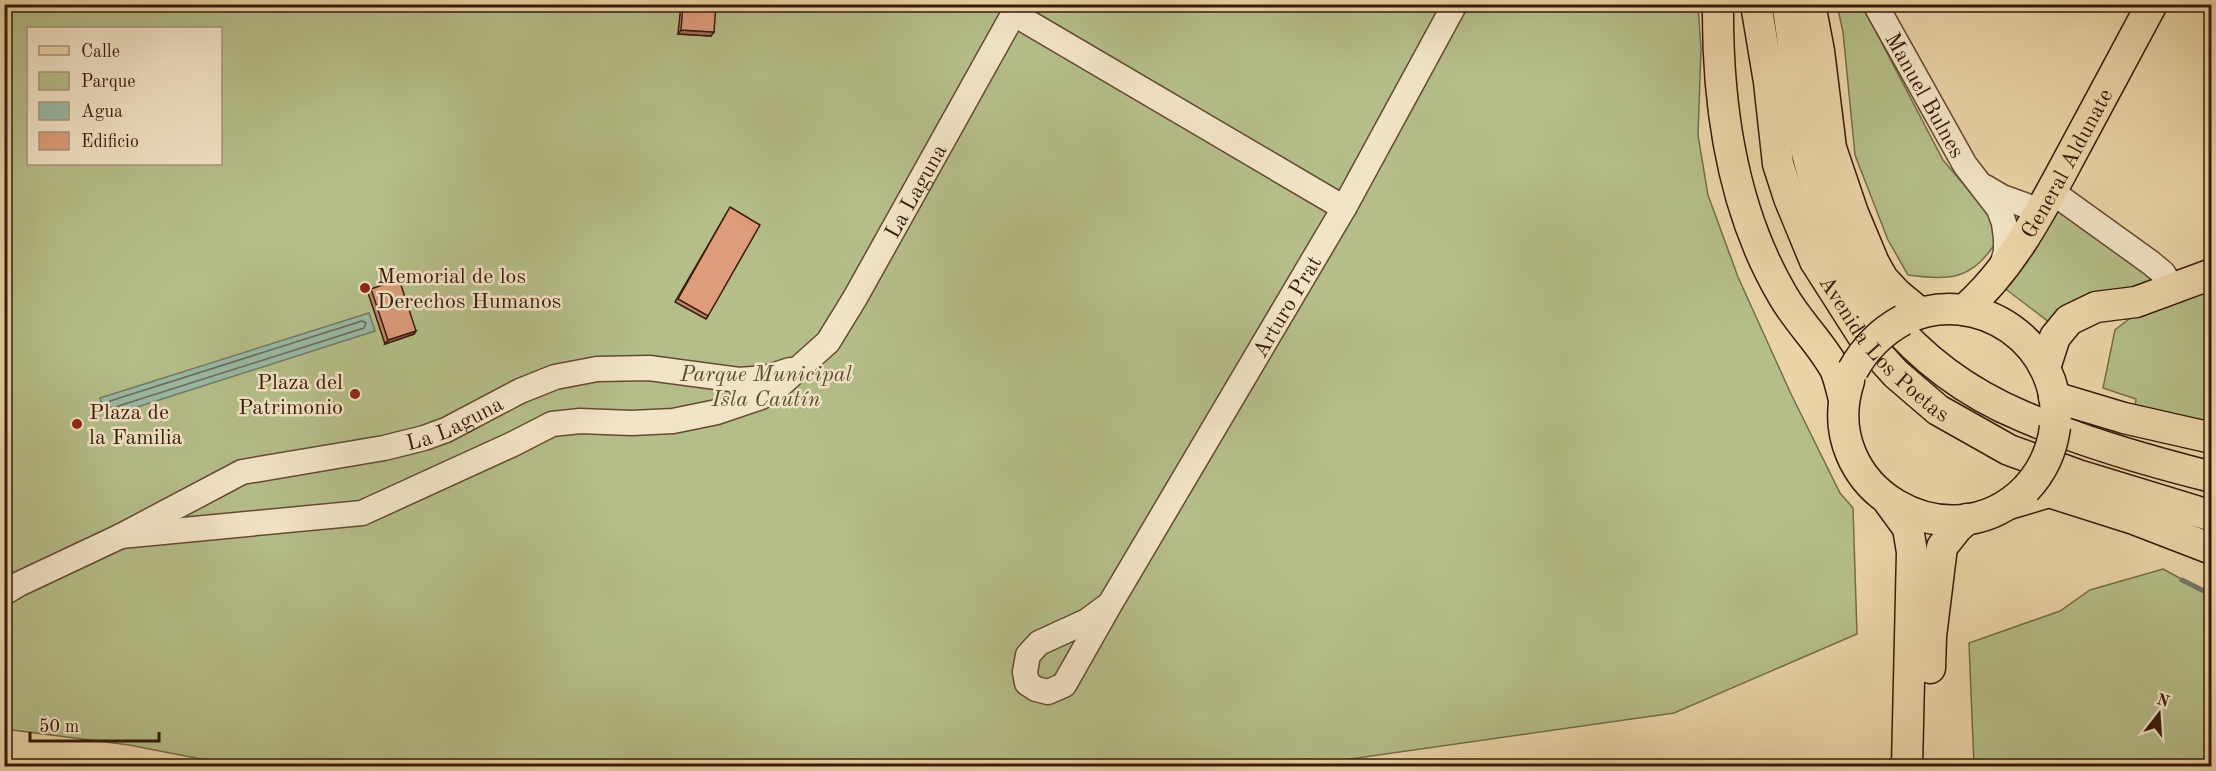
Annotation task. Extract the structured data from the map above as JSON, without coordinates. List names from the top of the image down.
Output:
{
  "streets": {
    "main road": ["General Aldunate", "Avenida Los Poetas"],
    "street": ["Manuel Bulnes", "La Laguna", "Arturo Prat"]
  },
  "crossings": [
    ["Manuel Bulnes", "General Aldunate"]
  ],
  "parks": ["Parque Municipal Isla Cautín"],
  "places": ["Memorial de los Derechos Humanos", "Plaza del Patrimonio", "Plaza de la Familia"],
  "legend": [
    "Calle",
    "Parque",
    "Agua",
    "Edificio"
  ],
  "scale_bar": "50 m",
  "north": "top"
}
